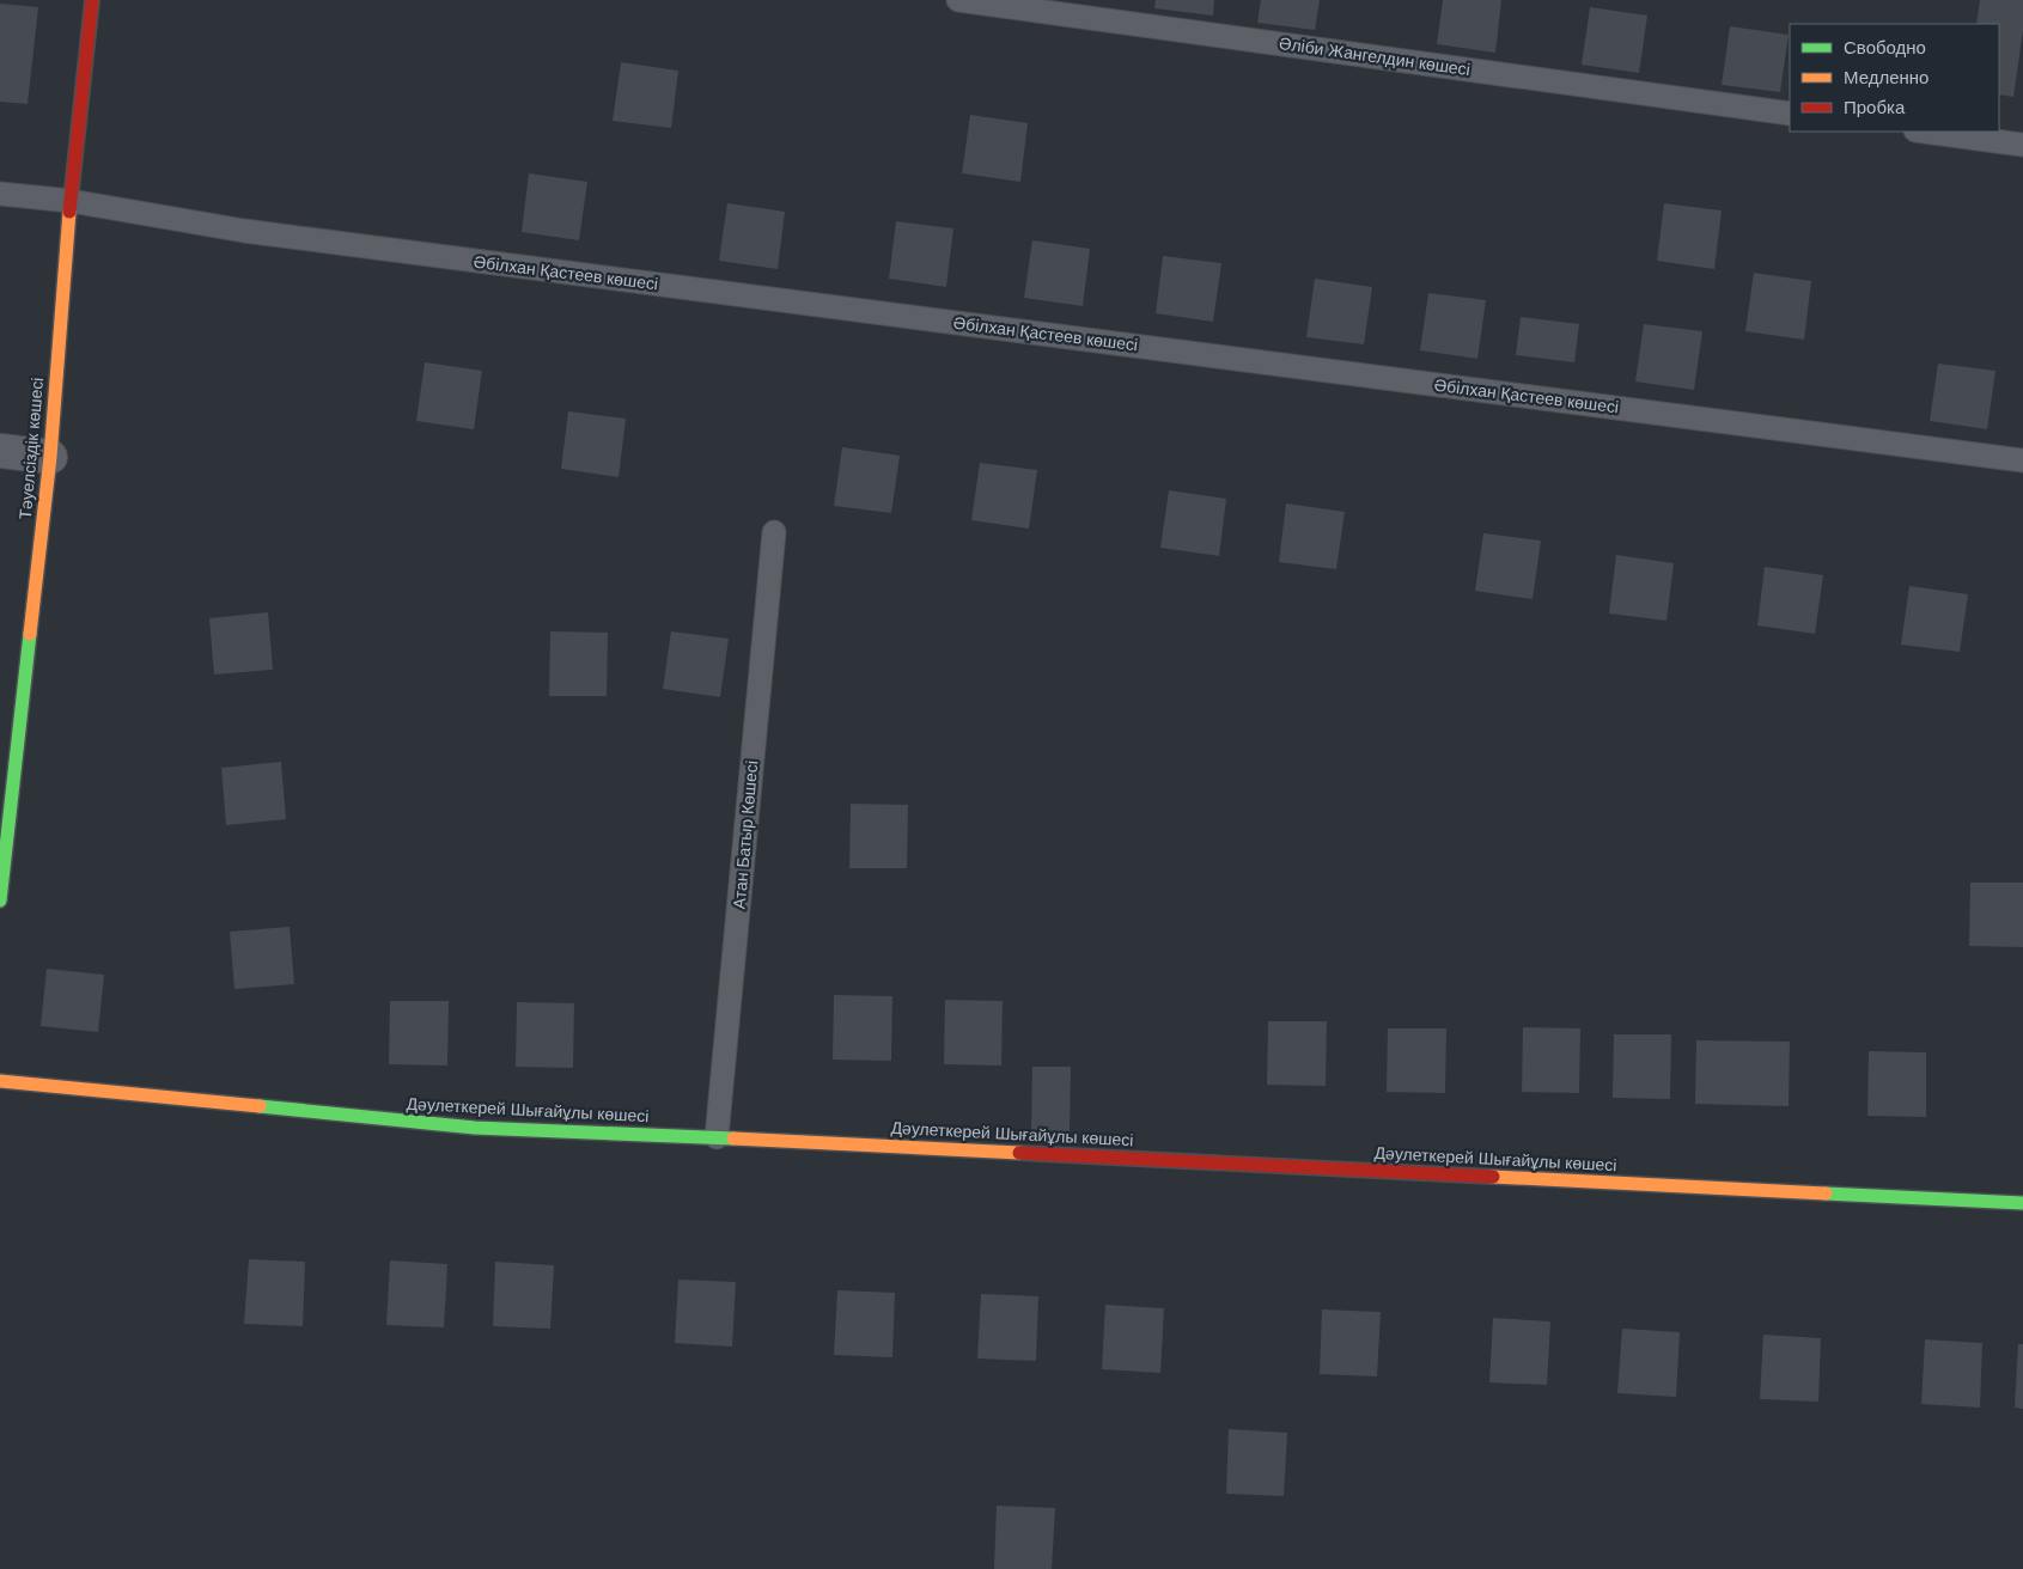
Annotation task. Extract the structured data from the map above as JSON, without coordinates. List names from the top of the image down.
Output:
{
  "streets": {
    "street": ["Тәуелсіздік көшесі", "Дәулеткерей Шығайұлы көшесі"],
    "lane": ["Әліби Жангелдин көшесі", "Әбілхан Қастеев көшесі", "Атан Батыр Көшесі"]
  },
  "crossings": [
    ["Әбілхан Қастеев көшесі", "Тәуелсіздік көшесі"],
    ["Атан Батыр Көшесі", "Дәулеткерей Шығайұлы көшесі"]
  ],
  "legend": ["Свободно", "Медленно", "Пробка"]
}
